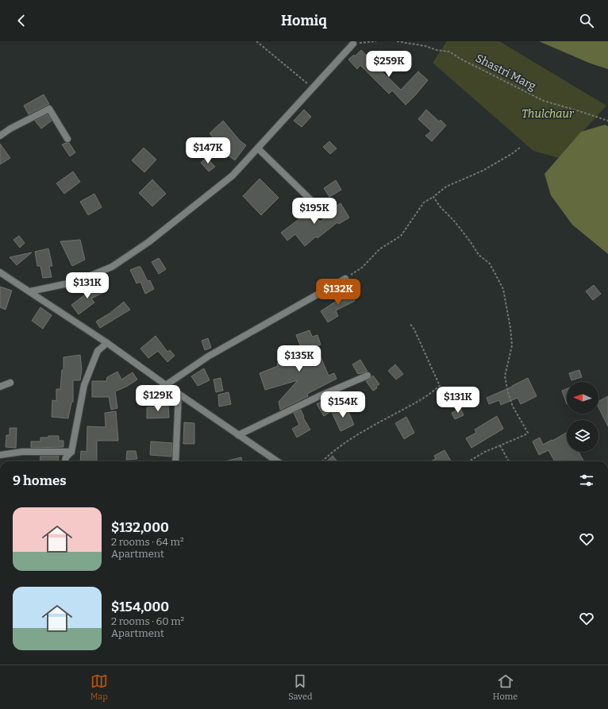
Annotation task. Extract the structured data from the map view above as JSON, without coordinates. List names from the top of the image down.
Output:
{
  "streets": {
    "path": ["Shastri Marg"]
  },
  "parks": ["Thulchaur"],
  "north": "left",
  "page": {
    "header": "Homiq",
    "price": [
      "$259K",
      "$147K",
      "$195K",
      "$131K",
      "$132K",
      "$135K",
      "$129K",
      "$131K",
      "$154K"
    ],
    "heading": "9 homes",
    "list": [
      {
        "name": "$132,000",
        "note": "2 rooms · 64 m² · Apartment"
      },
      {
        "name": "$154,000",
        "note": "2 rooms · 60 m² · Apartment"
      }
    ],
    "tabs": ["Map", "Saved", "Home"]
  }
}
